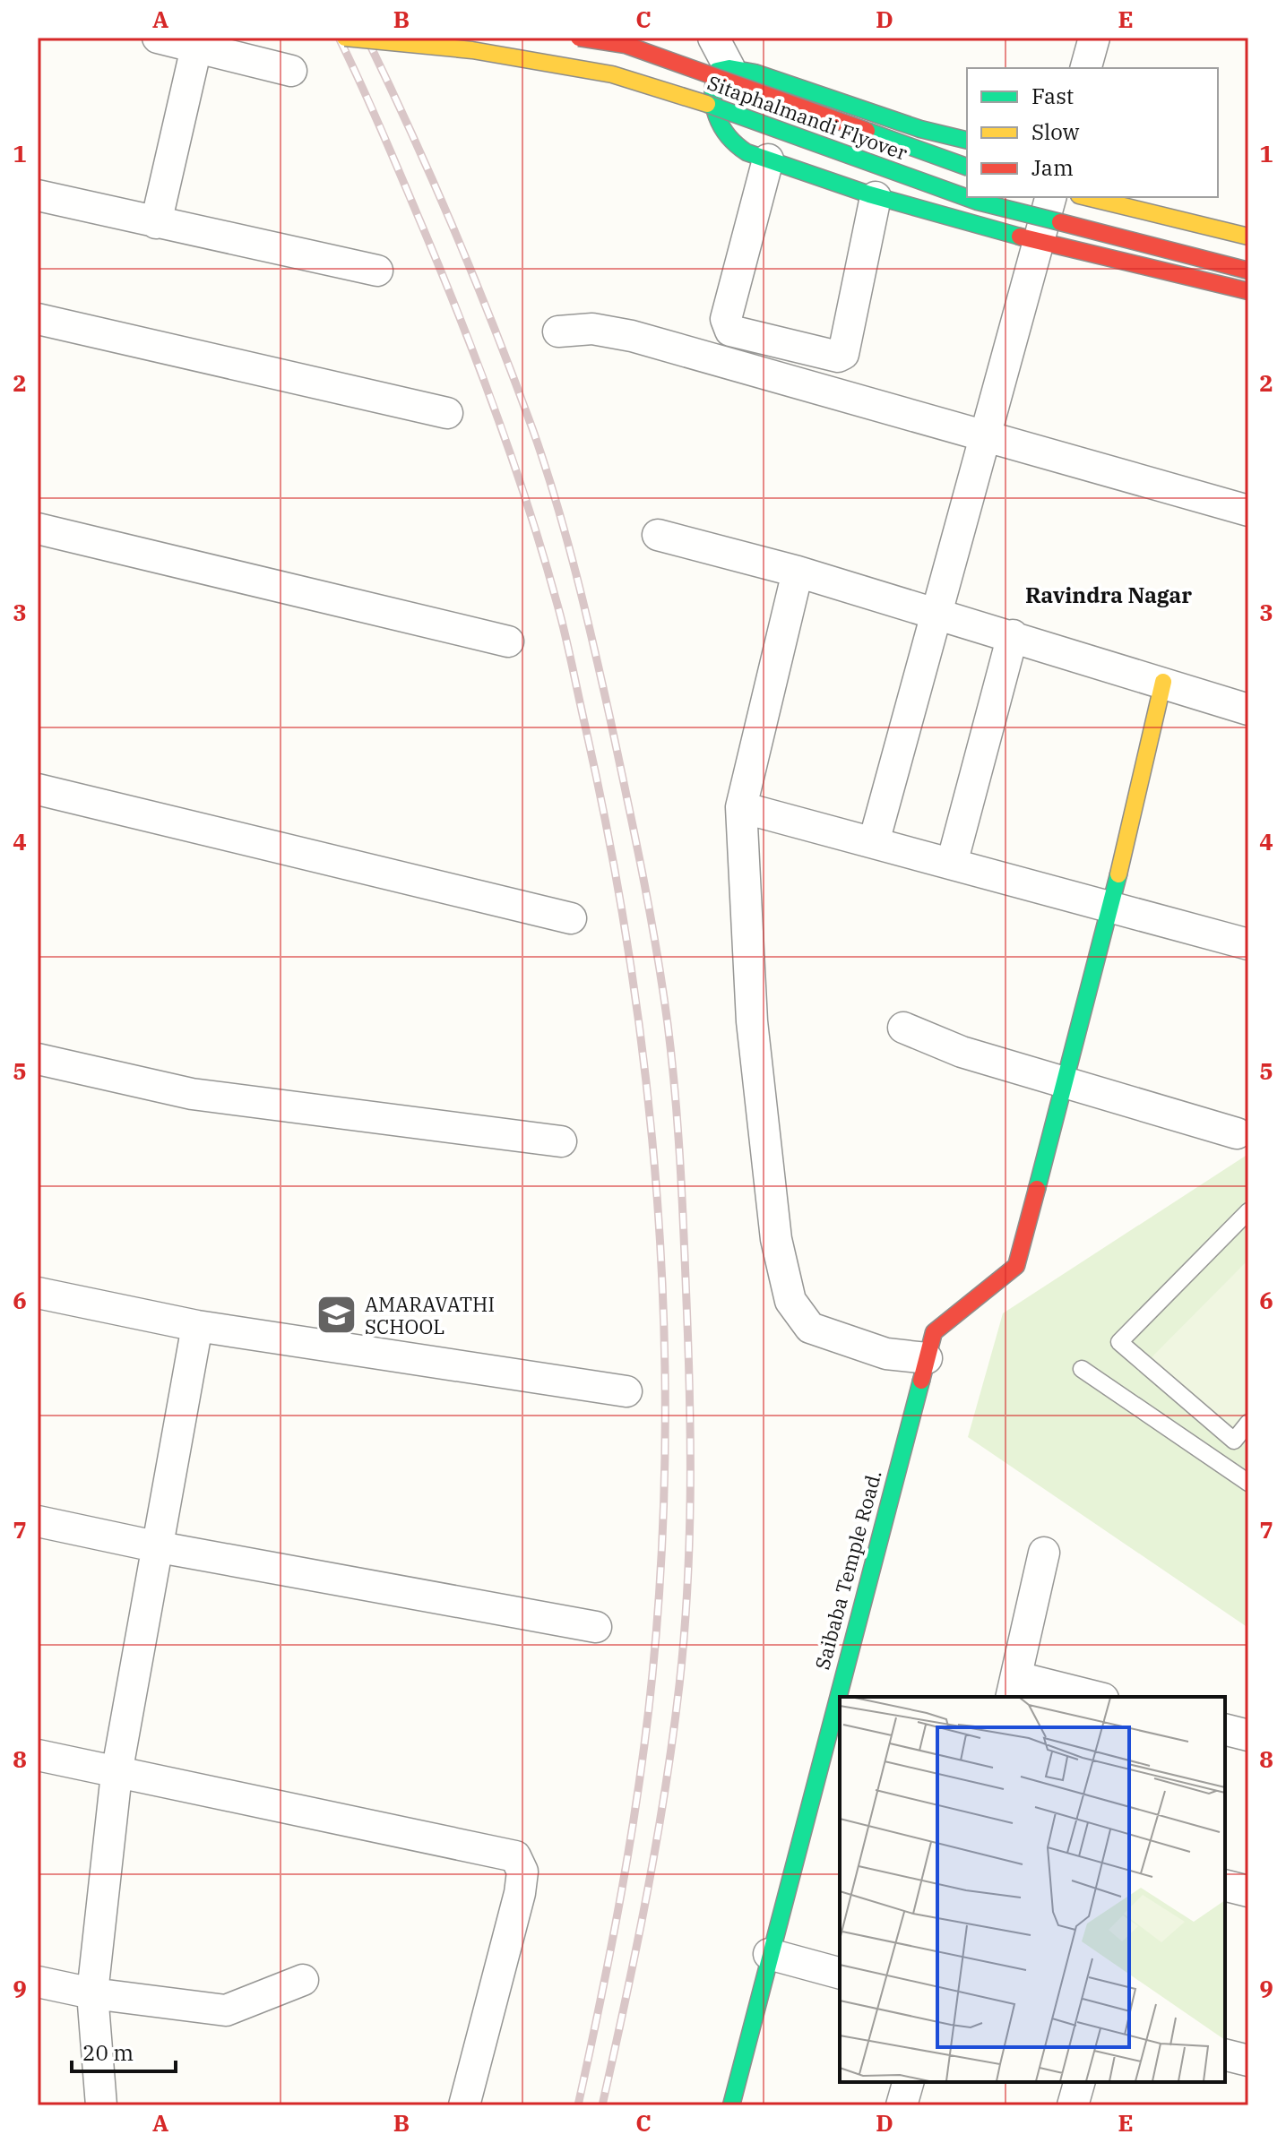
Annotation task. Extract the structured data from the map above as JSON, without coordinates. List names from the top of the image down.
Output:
{
  "streets": {
    "street": ["Sitaphalmandi Flyover", "Saibaba Temple Road."]
  },
  "districts": ["Ravindra Nagar"],
  "places": {
    "school or university": ["AMARAVATHI SCHOOL"]
  },
  "legend": ["Fast", "Slow", "Jam"],
  "scale_bar": "20 m",
  "grid": {
    "columns": [
      "A",
      "B",
      "C",
      "D",
      "E"
    ],
    "rows": [
      "1",
      "2",
      "3",
      "4",
      "5",
      "6",
      "7",
      "8",
      "9"
    ]
  }
}
